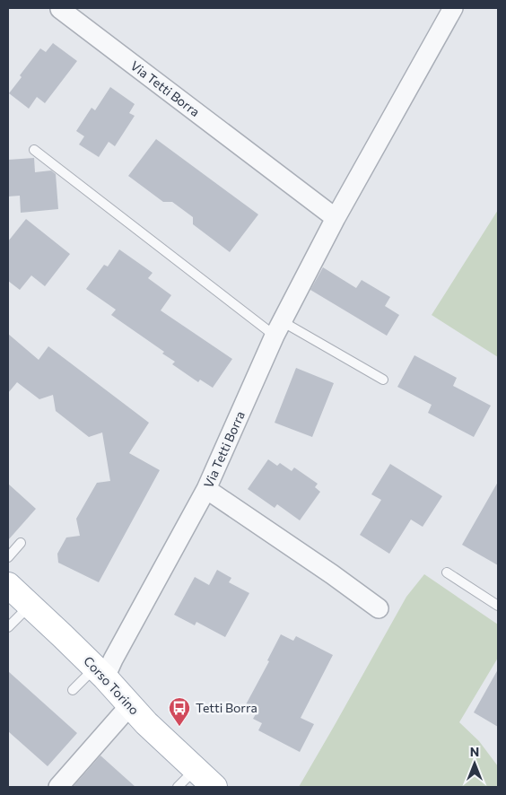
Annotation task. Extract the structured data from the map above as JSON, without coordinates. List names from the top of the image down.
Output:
{
  "streets": {
    "main road": ["Corso Torino"],
    "street": ["Via Tetti Borra"]
  },
  "crossings": [
    ["Via Tetti Borra", "Corso Torino"]
  ],
  "places": {
    "bus stop": ["Tetti Borra"]
  },
  "north": "top"
}
